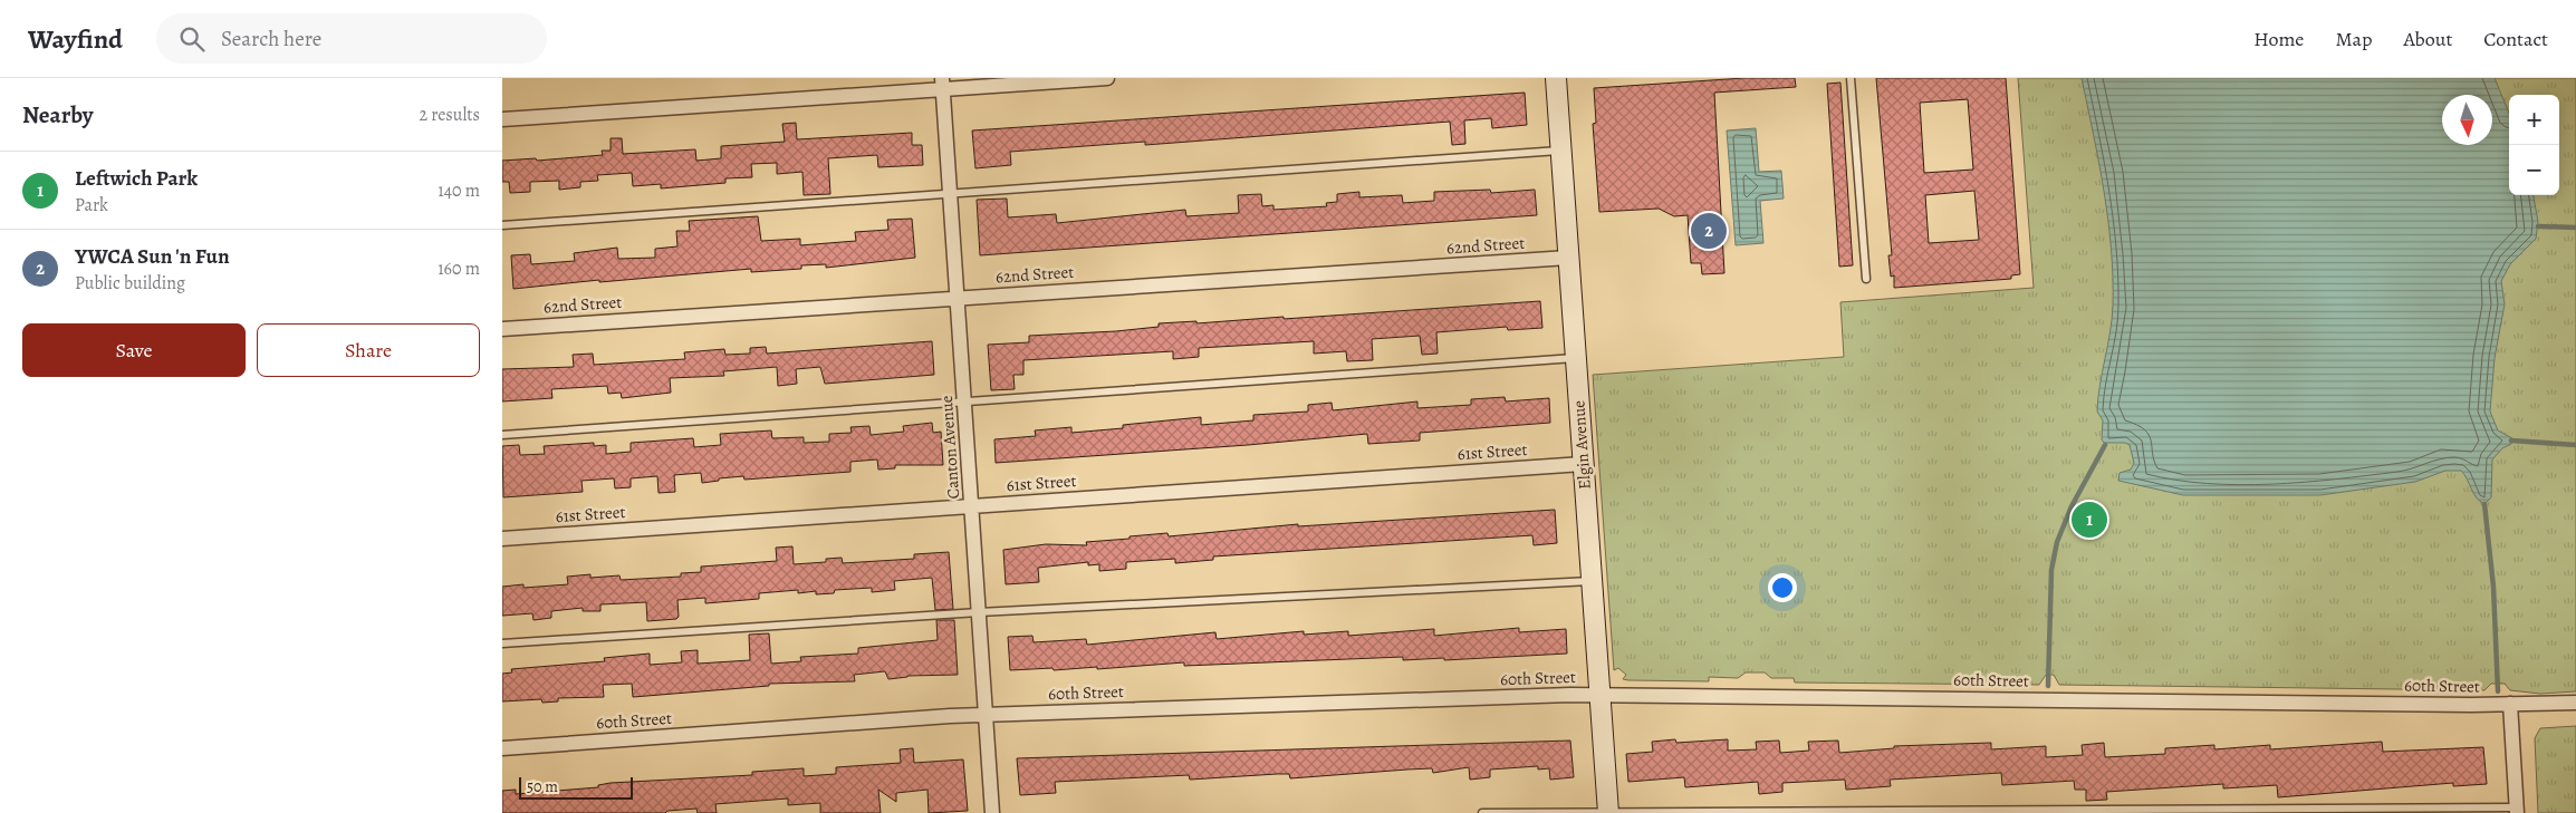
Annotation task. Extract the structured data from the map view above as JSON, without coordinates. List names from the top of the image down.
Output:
{
  "streets": {
    "street": [
      "62nd Street",
      "Elgin Avenue",
      "Canton Avenue",
      "61st Street",
      "60th Street"
    ]
  },
  "crossings": [
    ["62nd Street", "Elgin Avenue"],
    ["62nd Street", "Canton Avenue"],
    ["Elgin Avenue", "61st Street"],
    ["Elgin Avenue", "60th Street"],
    ["Canton Avenue", "61st Street"],
    ["Canton Avenue", "60th Street"]
  ],
  "scale_bar": "50 m",
  "north": "bottom",
  "page": {
    "header": "Wayfind",
    "search": "Search here",
    "nav": [
      "Home",
      "Map",
      "About",
      "Contact"
    ],
    "heading": ["Nearby", "2 results"],
    "map_buttons": ["+", "−"],
    "list": [
      {
        "mark": "1",
        "name": "Leftwich Park",
        "note": "Park",
        "value": "140 m"
      },
      {
        "mark": "2",
        "name": "YWCA Sun 'n Fun",
        "note": "Public building",
        "value": "160 m"
      }
    ],
    "pins": ["2", "1"],
    "buttons": ["Save", "Share"],
    "scale": "50 m"
  }
}
